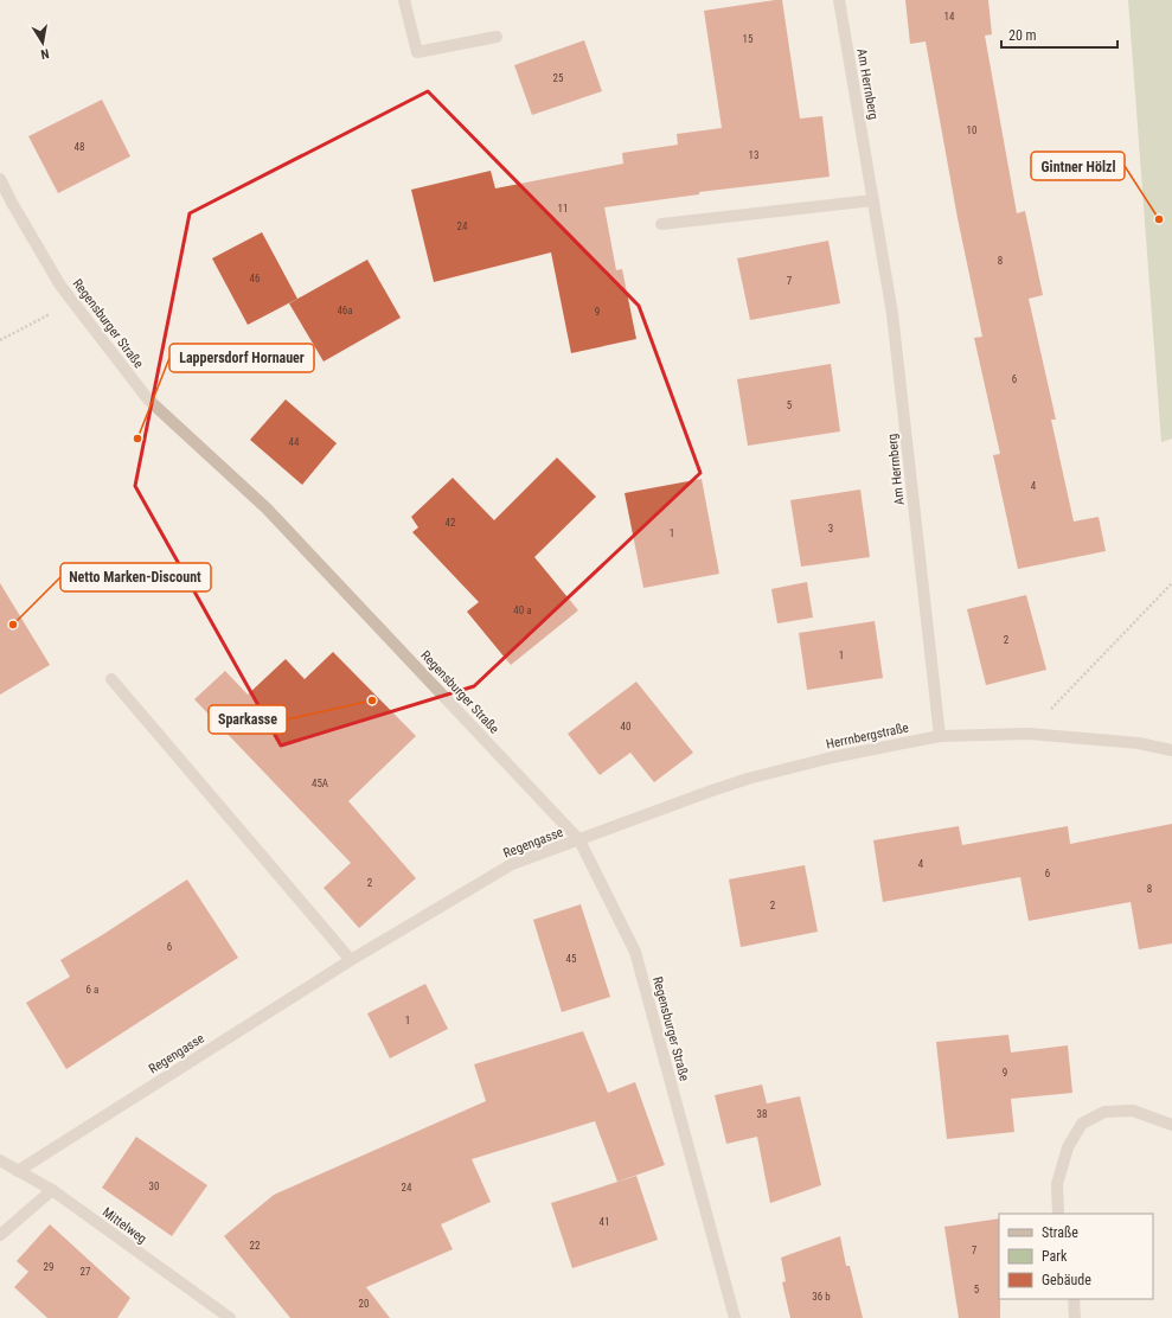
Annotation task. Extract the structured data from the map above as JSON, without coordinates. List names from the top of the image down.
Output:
{
  "streets": {
    "street": [
      "Am Herrnberg",
      "Regensburger Straße",
      "Herrnbergstraße",
      "Regengasse",
      "Mittelweg"
    ]
  },
  "crossings": [
    ["Am Herrnberg", "Herrnbergstraße"],
    ["Regensburger Straße", "Herrnbergstraße"],
    ["Regensburger Straße", "Regengasse"],
    ["Herrnbergstraße", "Regengasse"],
    ["Regengasse", "Mittelweg"]
  ],
  "places": [
    "Gintner Hölzl",
    "Lappersdorf Hornauer",
    "Netto Marken-Discount",
    "Sparkasse"
  ],
  "house_numbers": [
    "14",
    "15",
    "25",
    "10",
    "48",
    "13",
    "11",
    "24",
    "8",
    "46",
    "7",
    "46a",
    "9",
    "6",
    "5",
    "44",
    "4",
    "42",
    "3",
    "1",
    "40 a",
    "2",
    "1",
    "40",
    "45A",
    "4",
    "6",
    "2",
    "8",
    "2",
    "6",
    "45",
    "6 a",
    "1",
    "9",
    "38",
    "30",
    "24",
    "41",
    "22",
    "7",
    "29",
    "27",
    "5",
    "36 b",
    "20"
  ],
  "legend": ["Straße", "Park", "Gebäude"],
  "scale_bar": "20 m",
  "north": "bottom"
}
